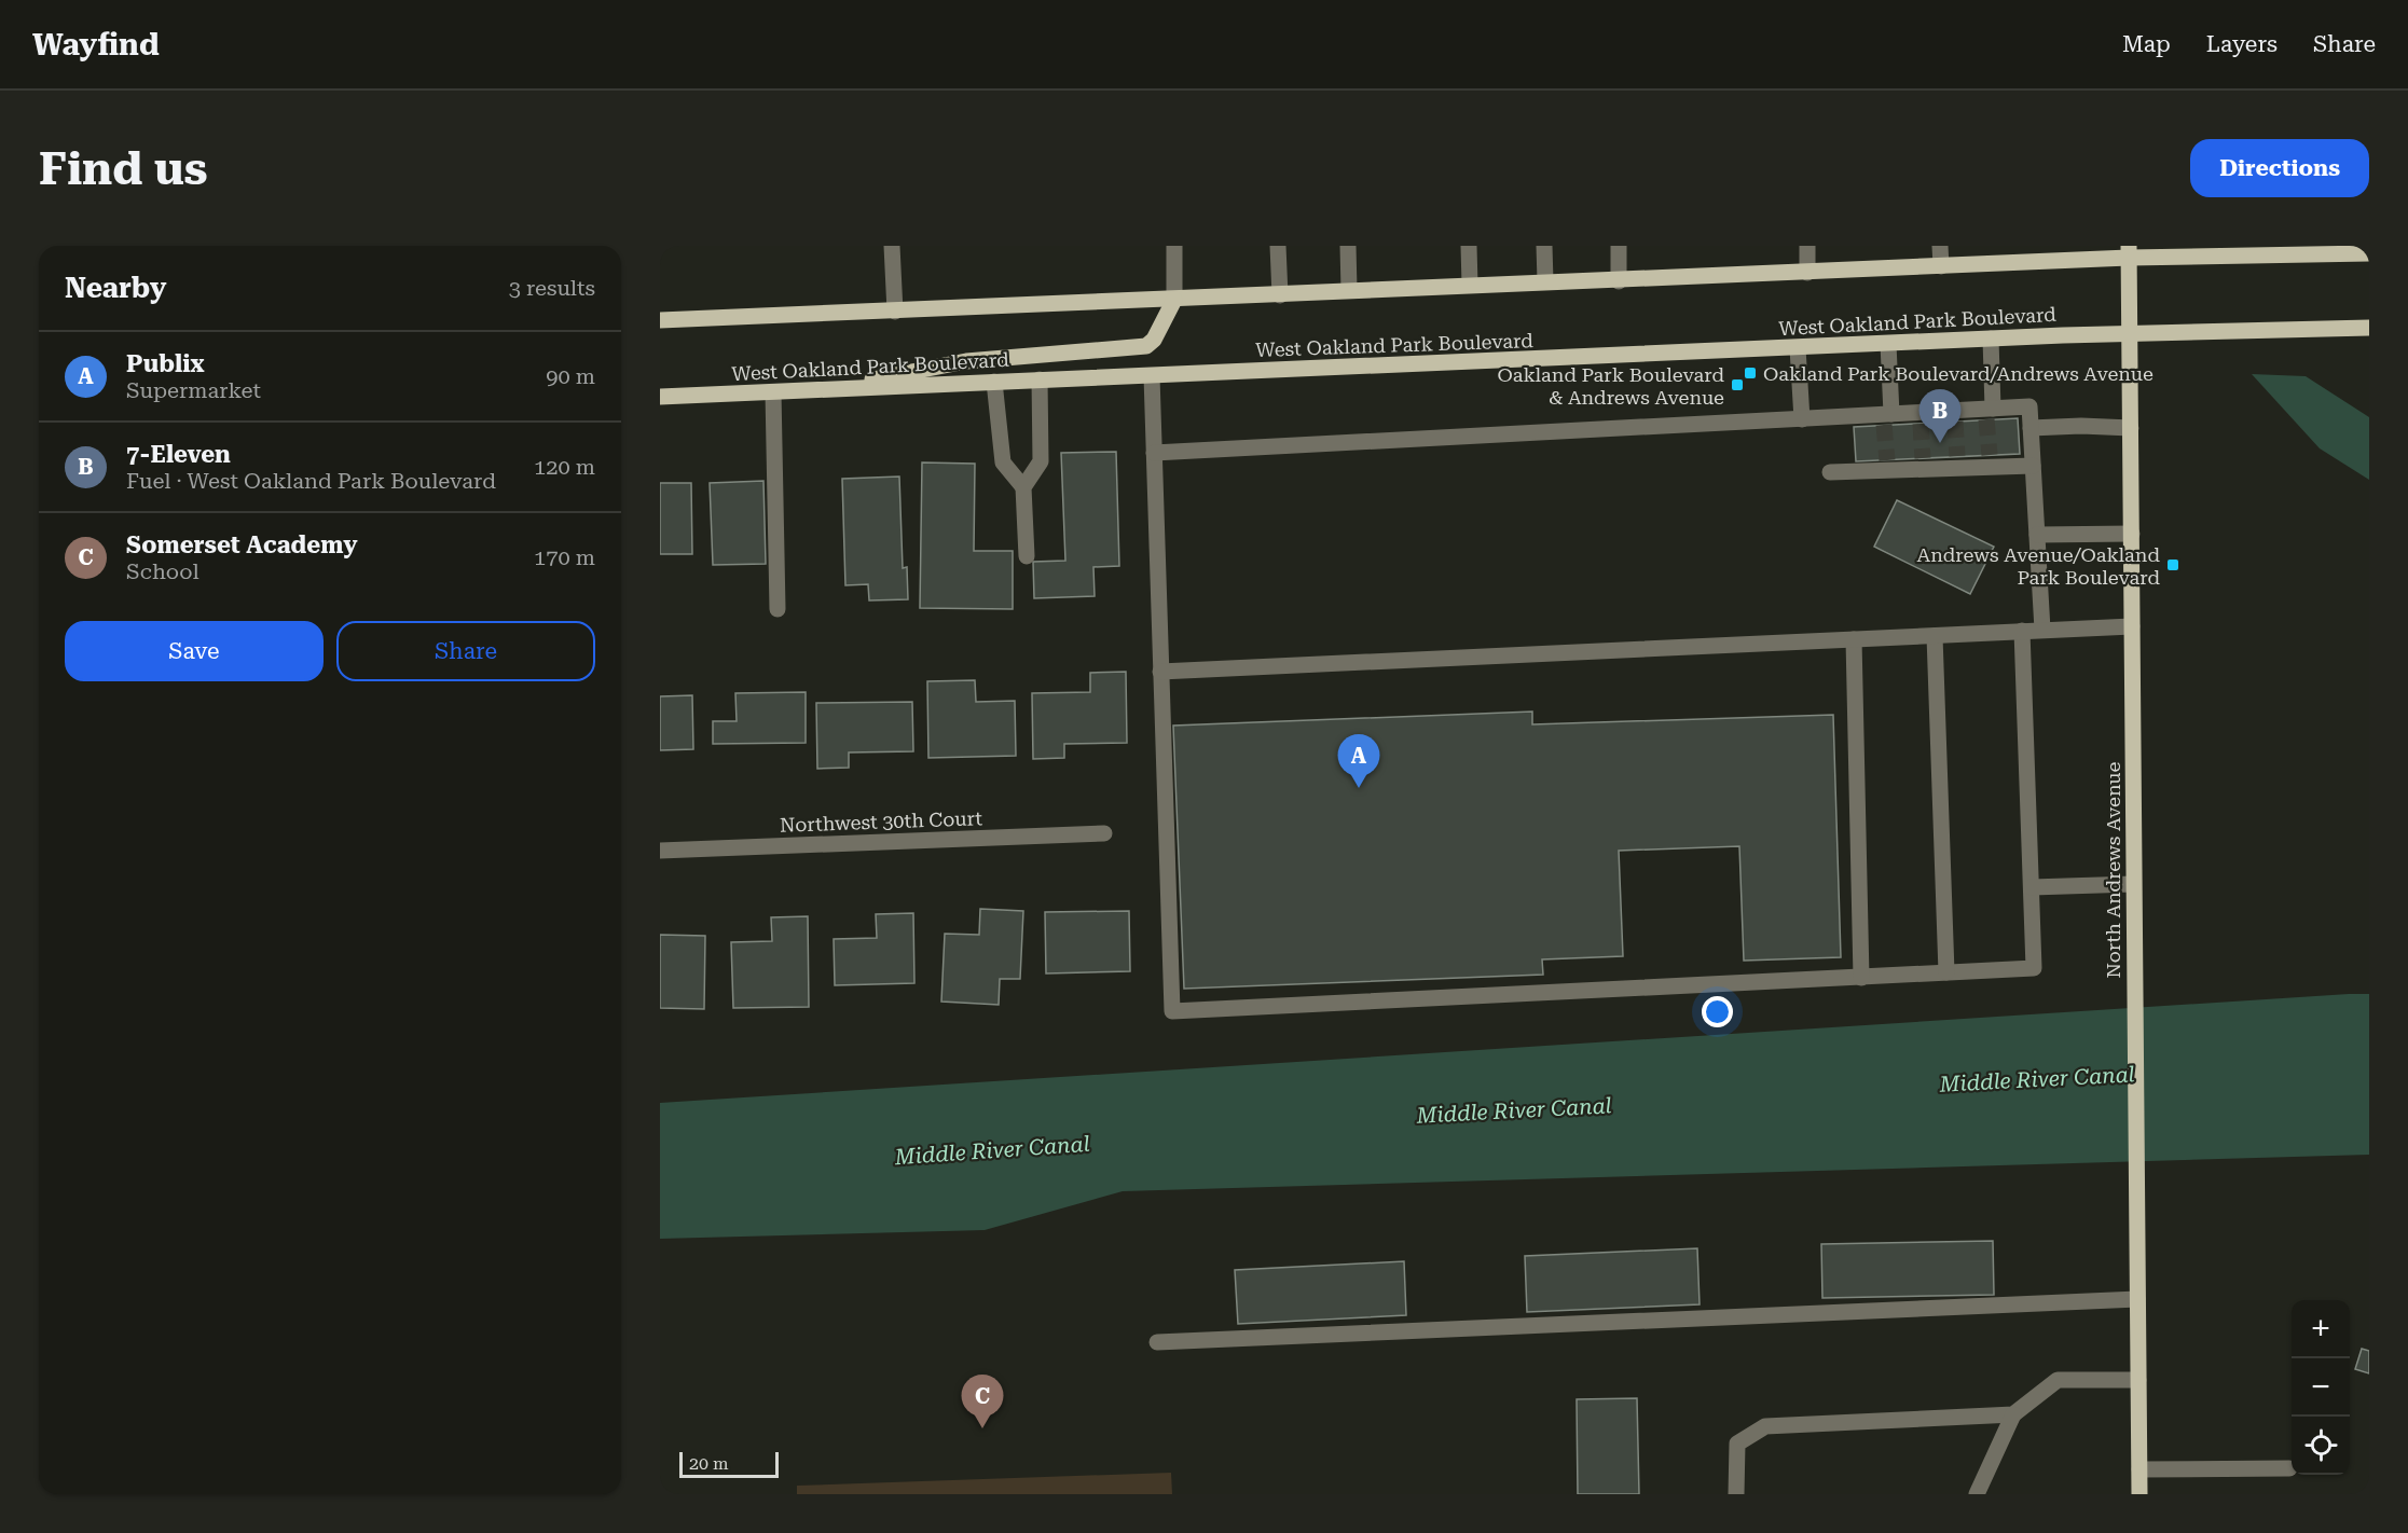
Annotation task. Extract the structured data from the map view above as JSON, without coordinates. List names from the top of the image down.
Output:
{
  "streets": {
    "main road": ["West Oakland Park Boulevard", "North Andrews Avenue"],
    "street": ["Northwest 30th Court"]
  },
  "crossings": [
    ["West Oakland Park Boulevard", "North Andrews Avenue"]
  ],
  "water": ["Middle River Canal"],
  "places": {
    "transit": ["Oakland Park Boulevard/Andrews Avenue", "Oakland Park Boulevard & Andrews Avenue", "Andrews Avenue/Oakland Park Boulevard"]
  },
  "scale_bar": "20 m",
  "page": {
    "header": "Wayfind",
    "nav": ["Map", "Layers", "Share"],
    "buttons": [
      "Directions",
      ["Save", "Share"]
    ],
    "title": "Find us",
    "heading": ["Nearby", "3 results"],
    "list": [
      {
        "mark": "A",
        "name": "Publix",
        "note": "Supermarket",
        "value": "90 m"
      },
      {
        "mark": "B",
        "name": "7-Eleven",
        "note": "Fuel · West Oakland Park Boulevard",
        "value": "120 m"
      },
      {
        "mark": "C",
        "name": "Somerset Academy",
        "note": "School",
        "value": "170 m"
      }
    ],
    "pins": ["B", "A", "C"],
    "map_buttons": ["+", "−"],
    "scale": "20 m"
  }
}
